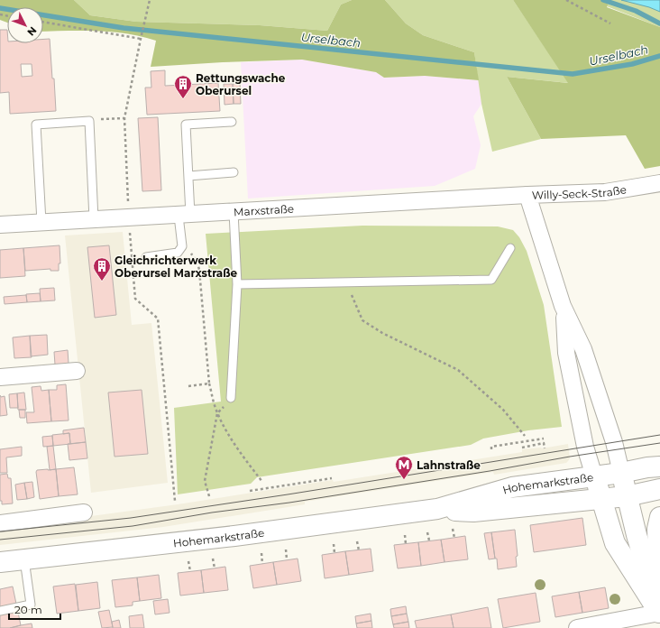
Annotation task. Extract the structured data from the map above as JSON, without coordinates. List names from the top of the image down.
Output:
{
  "streets": {
    "street": ["Willy-Seck-Straße", "Marxstraße", "Hohemarkstraße"]
  },
  "crossings": [
    ["Willy-Seck-Straße", "Marxstraße"],
    ["Willy-Seck-Straße", "Hohemarkstraße"]
  ],
  "water": ["Urselbach"],
  "places": {
    "building": ["Rettungswache Oberursel", "Gleichrichterwerk Oberursel Marxstraße"],
    "metro station": ["Lahnstraße"]
  },
  "scale_bar": "20 m",
  "north": "bottom right"
}
